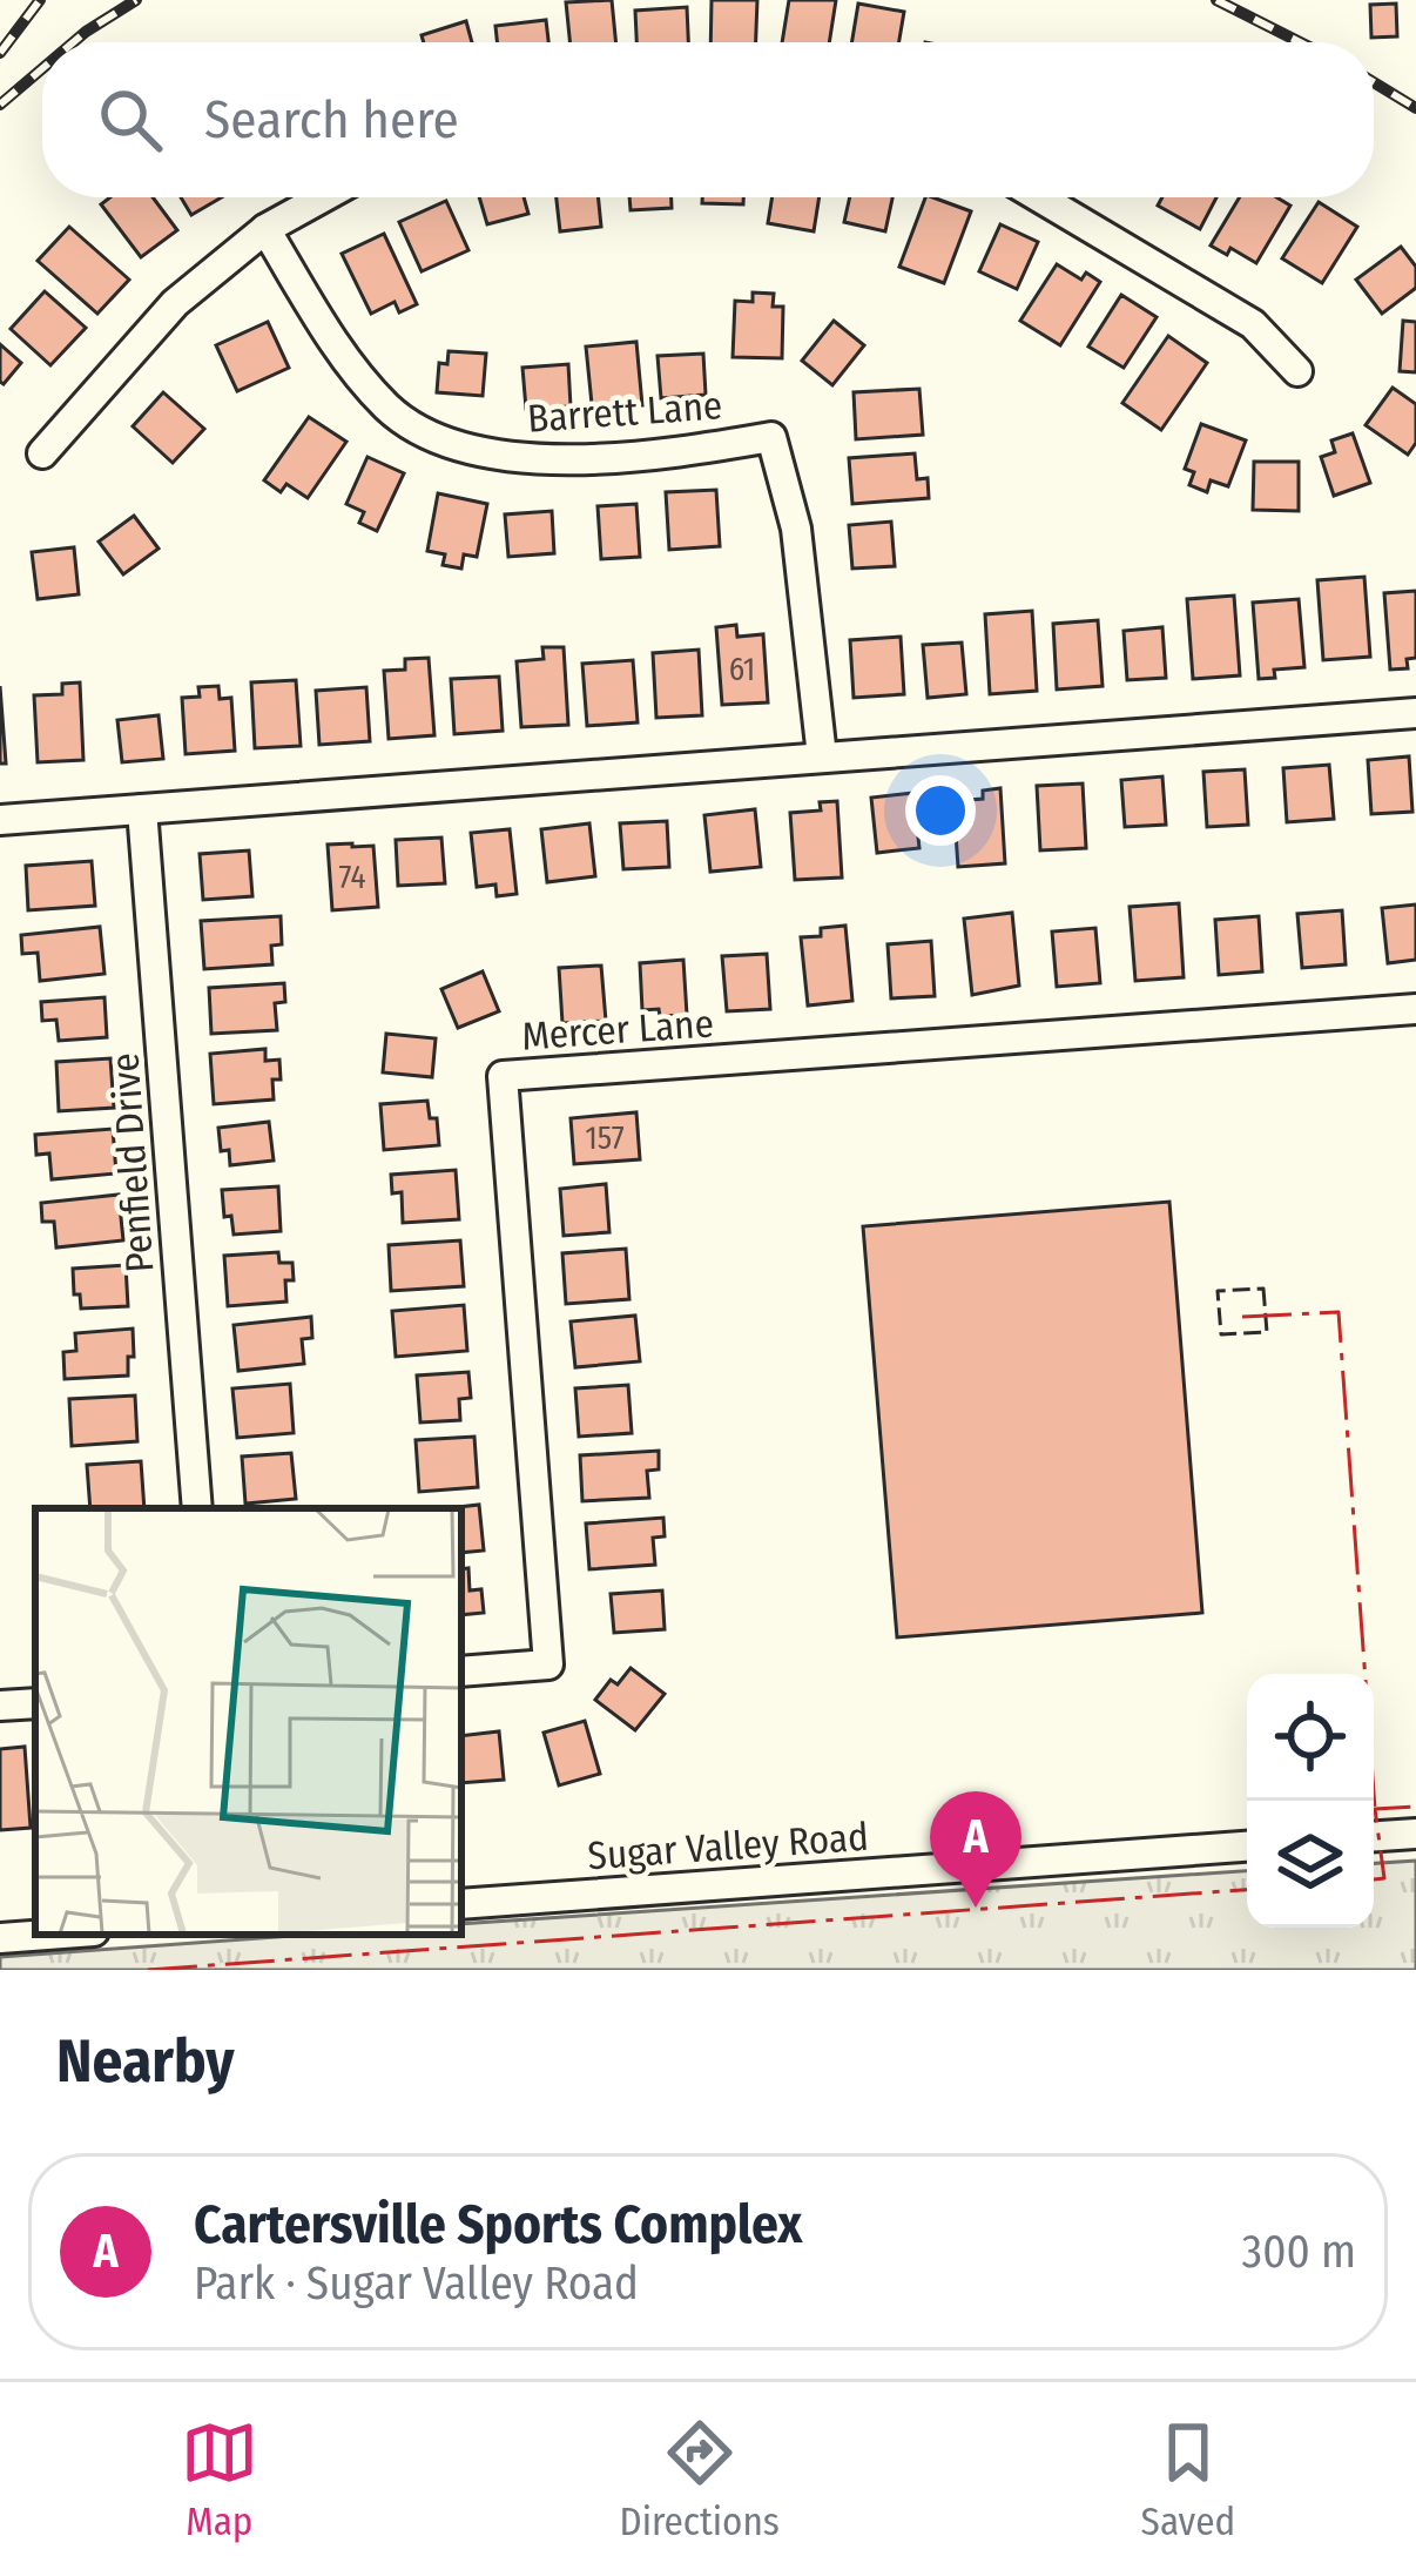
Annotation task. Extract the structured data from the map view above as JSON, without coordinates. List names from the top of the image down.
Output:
{
  "streets": {
    "street": [
      "Barrett Lane",
      "Mercer Lane",
      "Penfield Drive",
      "Sugar Valley Road"
    ]
  },
  "house_numbers": ["61", "74", "157"],
  "page": {
    "search": "Search here",
    "pins": "A",
    "heading": "Nearby",
    "list": [
      {
        "mark": "A",
        "name": "Cartersville Sports Complex",
        "note": "Park · Sugar Valley Road",
        "value": "300 m"
      }
    ],
    "nav": ["Map", "Directions", "Saved"]
  }
}
